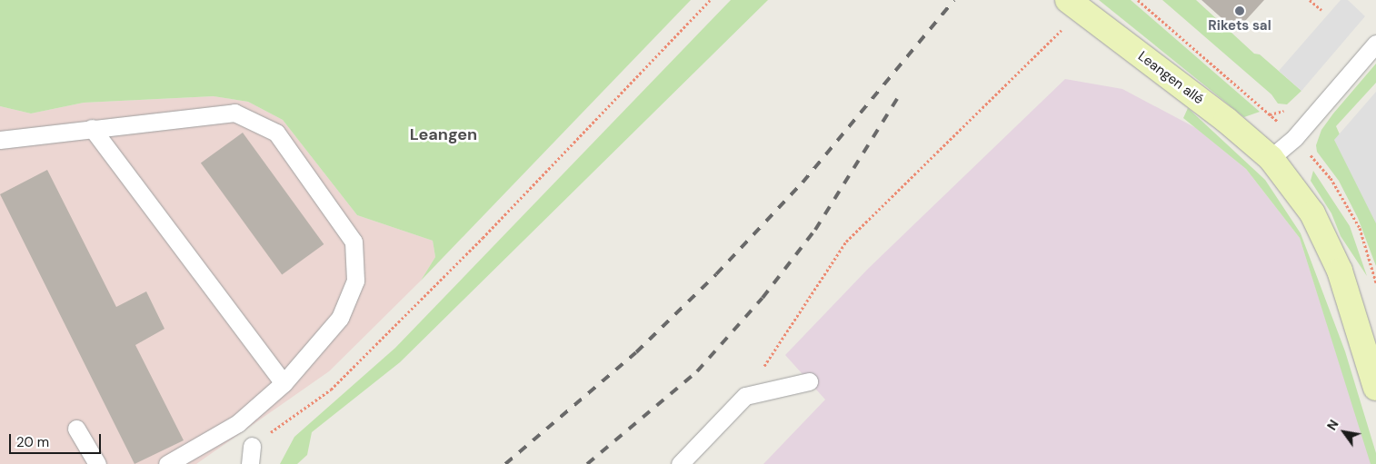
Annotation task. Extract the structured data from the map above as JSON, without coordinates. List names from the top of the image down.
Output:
{
  "streets": {
    "street": ["Leangen allé"]
  },
  "districts": ["Leangen"],
  "places": ["Rikets sal"],
  "scale_bar": "20 m",
  "north": "top left"
}
